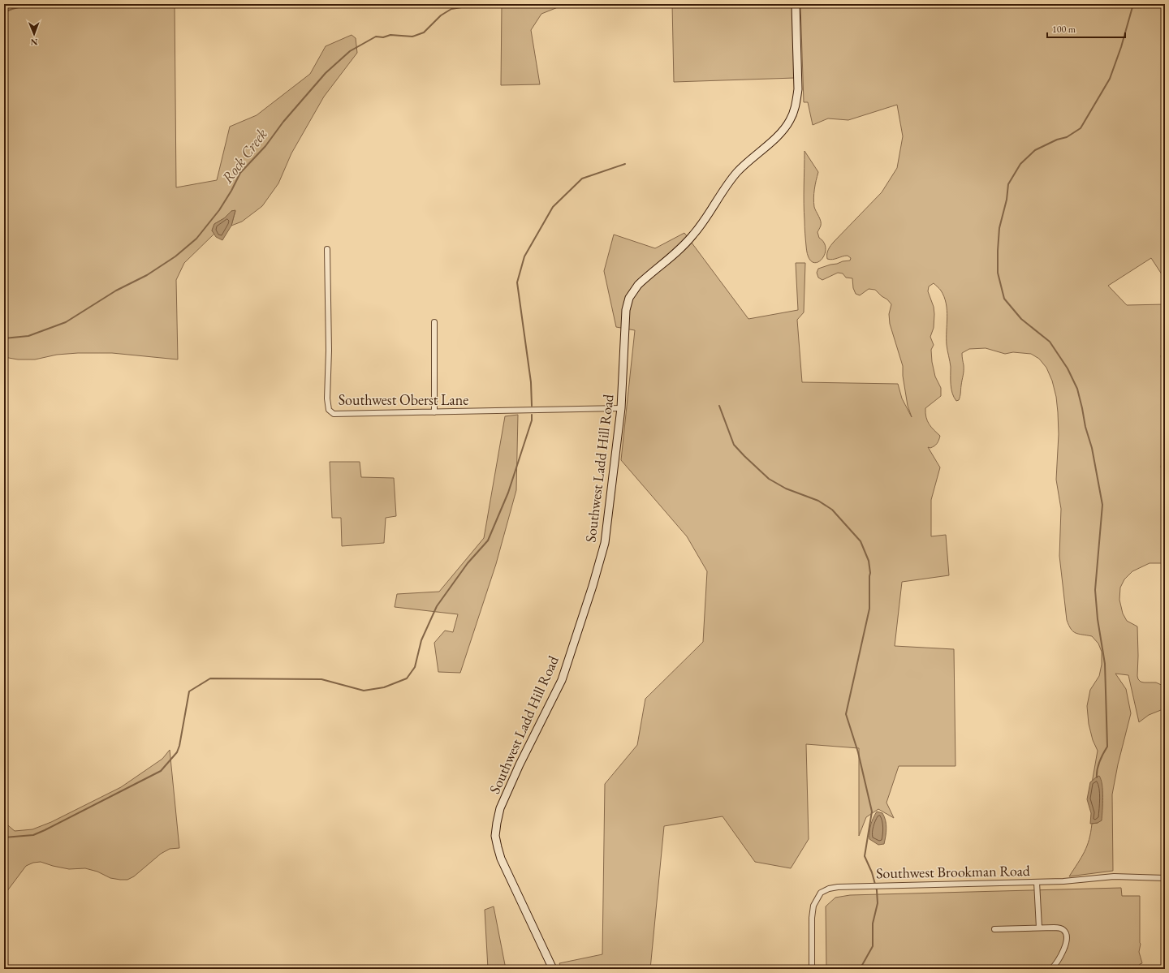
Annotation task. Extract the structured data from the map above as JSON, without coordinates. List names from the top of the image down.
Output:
{
  "streets": {
    "street": ["Southwest Oberst Lane", "Southwest Ladd Hill Road", "Southwest Brookman Road"]
  },
  "crossings": [
    ["Southwest Oberst Lane", "Southwest Ladd Hill Road"]
  ],
  "water": ["Rock Creek"],
  "scale_bar": "100 m",
  "north": "bottom"
}
